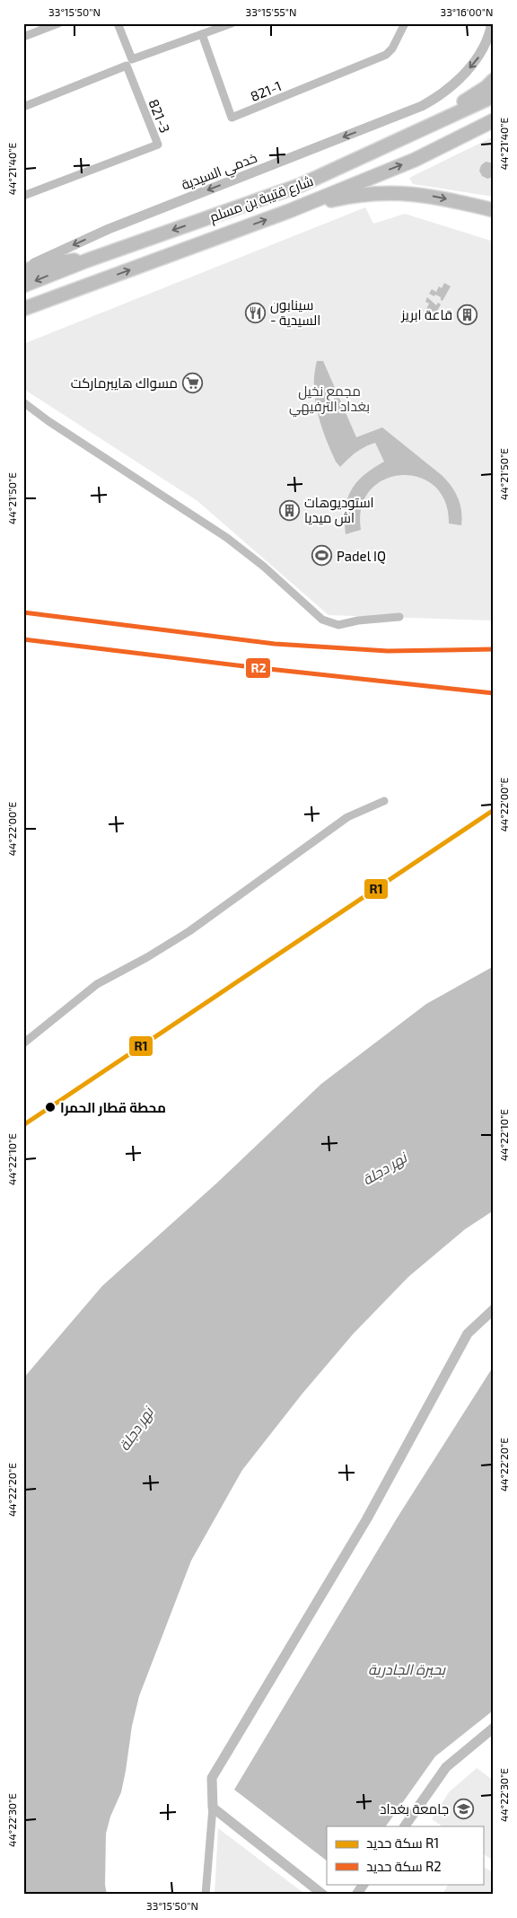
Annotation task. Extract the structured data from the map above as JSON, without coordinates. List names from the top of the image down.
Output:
{
  "streets": {
    "highway": ["شارع قتيبة بن مسلم"],
    "street": ["821-1", "821-3", "خدمي السيدية"]
  },
  "one_way": ["خدمي السيدية"],
  "water": ["نهر دجلة", "بحيرة الجادرية"],
  "parks": ["مجمع نخيل بغداد الترفيهي"],
  "places": {
    "restaurant": ["سينابون - السيدية"],
    "building": ["قاعة ابريز", "استوديوهات اش ميديا"],
    "supermarket": ["مسواك هايبرماركت"],
    "sports": ["Padel IQ"],
    "other": ["محطة قطار الحمرا"],
    "school or university": ["جامعة بغداد"]
  },
  "lines": ["rail line R2", "rail line R1"],
  "legend": ["سكة حديد R1", "سكة حديد R2"],
  "coordinates": [
    "33°15'50\"N",
    "33°15'55\"N",
    "33°16'00\"N",
    "44°21'40\"E",
    "44°21'50\"E",
    "44°22'00\"E",
    "44°22'10\"E",
    "44°22'20\"E",
    "44°22'30\"E"
  ]
}
